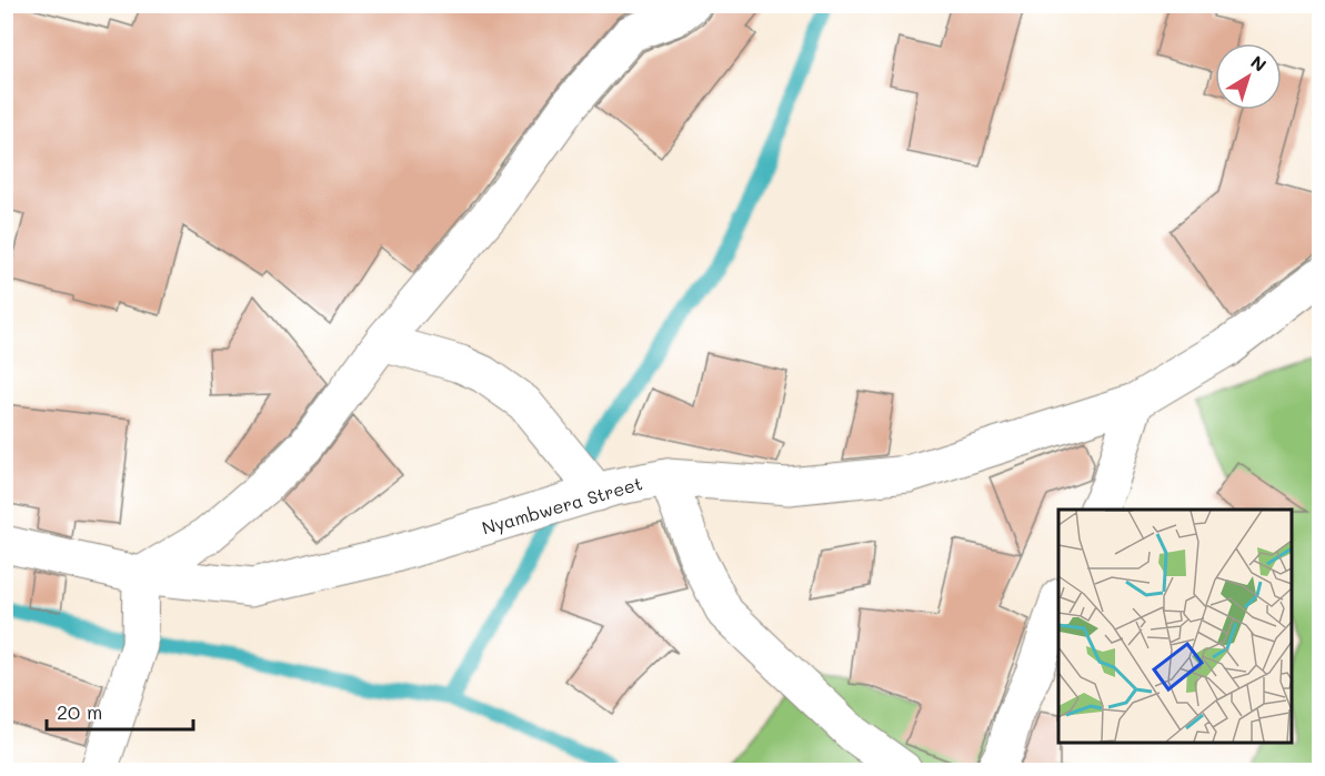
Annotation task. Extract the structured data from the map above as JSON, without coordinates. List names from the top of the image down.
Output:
{
  "streets": {
    "street": ["Nyambwera Street"]
  },
  "scale_bar": "20 m",
  "north": "top right"
}
